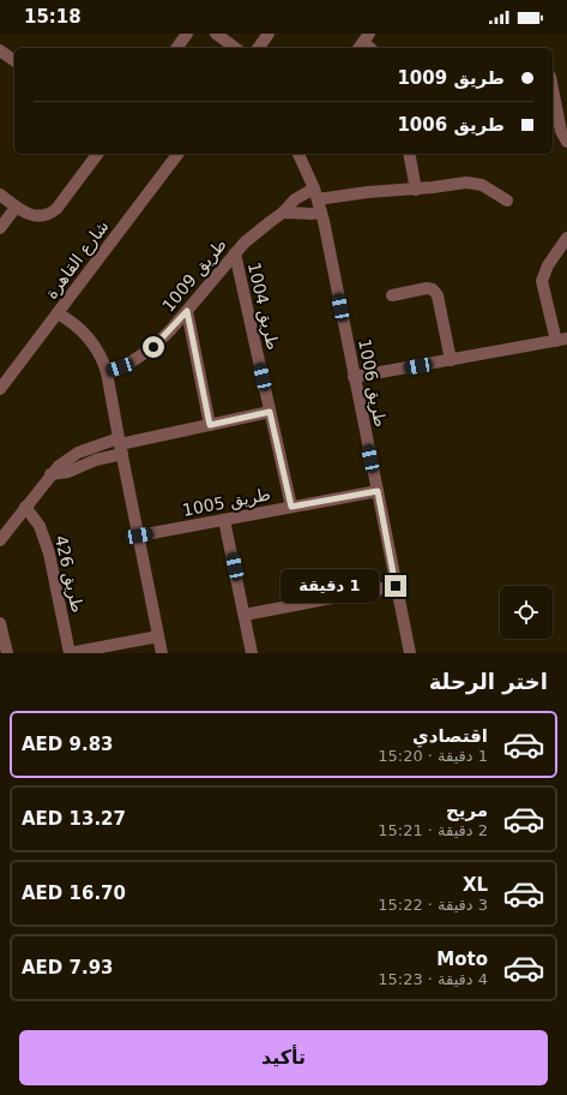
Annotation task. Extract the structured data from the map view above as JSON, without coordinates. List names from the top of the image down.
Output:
{
  "streets": {
    "street": [
      "شارع القاهرة",
      "طريق 1009",
      "طريق 1004",
      "طريق 1006",
      "طريق 1005",
      "طريق 426"
    ]
  },
  "crossings": [
    ["طريق 1009", "طريق 1004"],
    ["طريق 1009", "طريق 1006"],
    ["طريق 1004", "طريق 1005"],
    ["طريق 1006", "طريق 1005"]
  ],
  "page": {
    "status": "15:18",
    "banner": ["طريق 1009", "طريق 1006"],
    "bubble": "1 دقيقة",
    "heading": "اختر الرحلة",
    "list": [
      {
        "name": "اقتصادي",
        "note": "1 دقيقة · 15:20",
        "value": "AED 9.83"
      },
      {
        "name": "مريح",
        "note": "2 دقيقة · 15:21",
        "value": "AED 13.27"
      },
      {
        "name": "XL",
        "note": "3 دقيقة · 15:22",
        "value": "AED 16.70"
      },
      {
        "name": "Moto",
        "note": "4 دقيقة · 15:23",
        "value": "AED 7.93"
      }
    ],
    "buttons": "تأكيد"
  }
}
